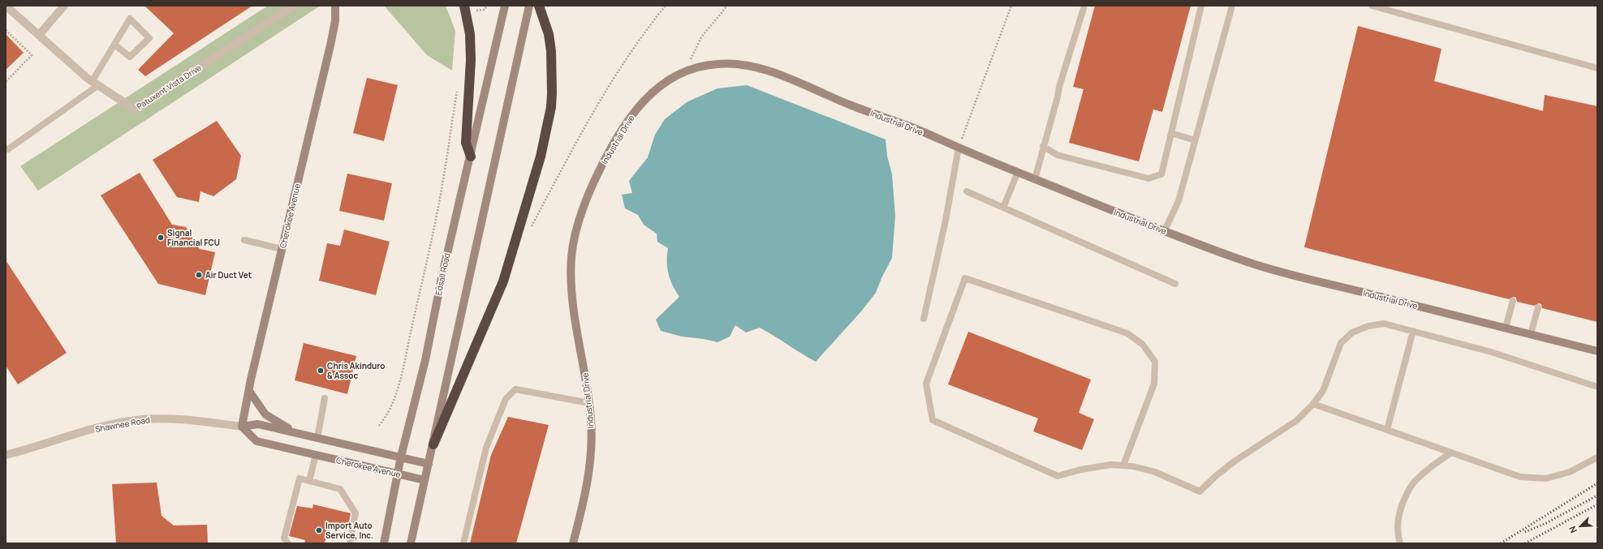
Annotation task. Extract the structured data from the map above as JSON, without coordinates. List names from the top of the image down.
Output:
{
  "streets": {
    "street": [
      "Patuxent Vista Drive",
      "Industrial Drive",
      "Cherokee Avenue",
      "Edsall Road",
      "Shawnee Road"
    ]
  },
  "crossings": [
    ["Cherokee Avenue", "Edsall Road"],
    ["Cherokee Avenue", "Shawnee Road"]
  ],
  "places": [
    "Signal Financial FCU",
    "Air Duct Vet",
    "Chris Akinduro & Assoc",
    "Import Auto Service, Inc."
  ],
  "north": "bottom left"
}
